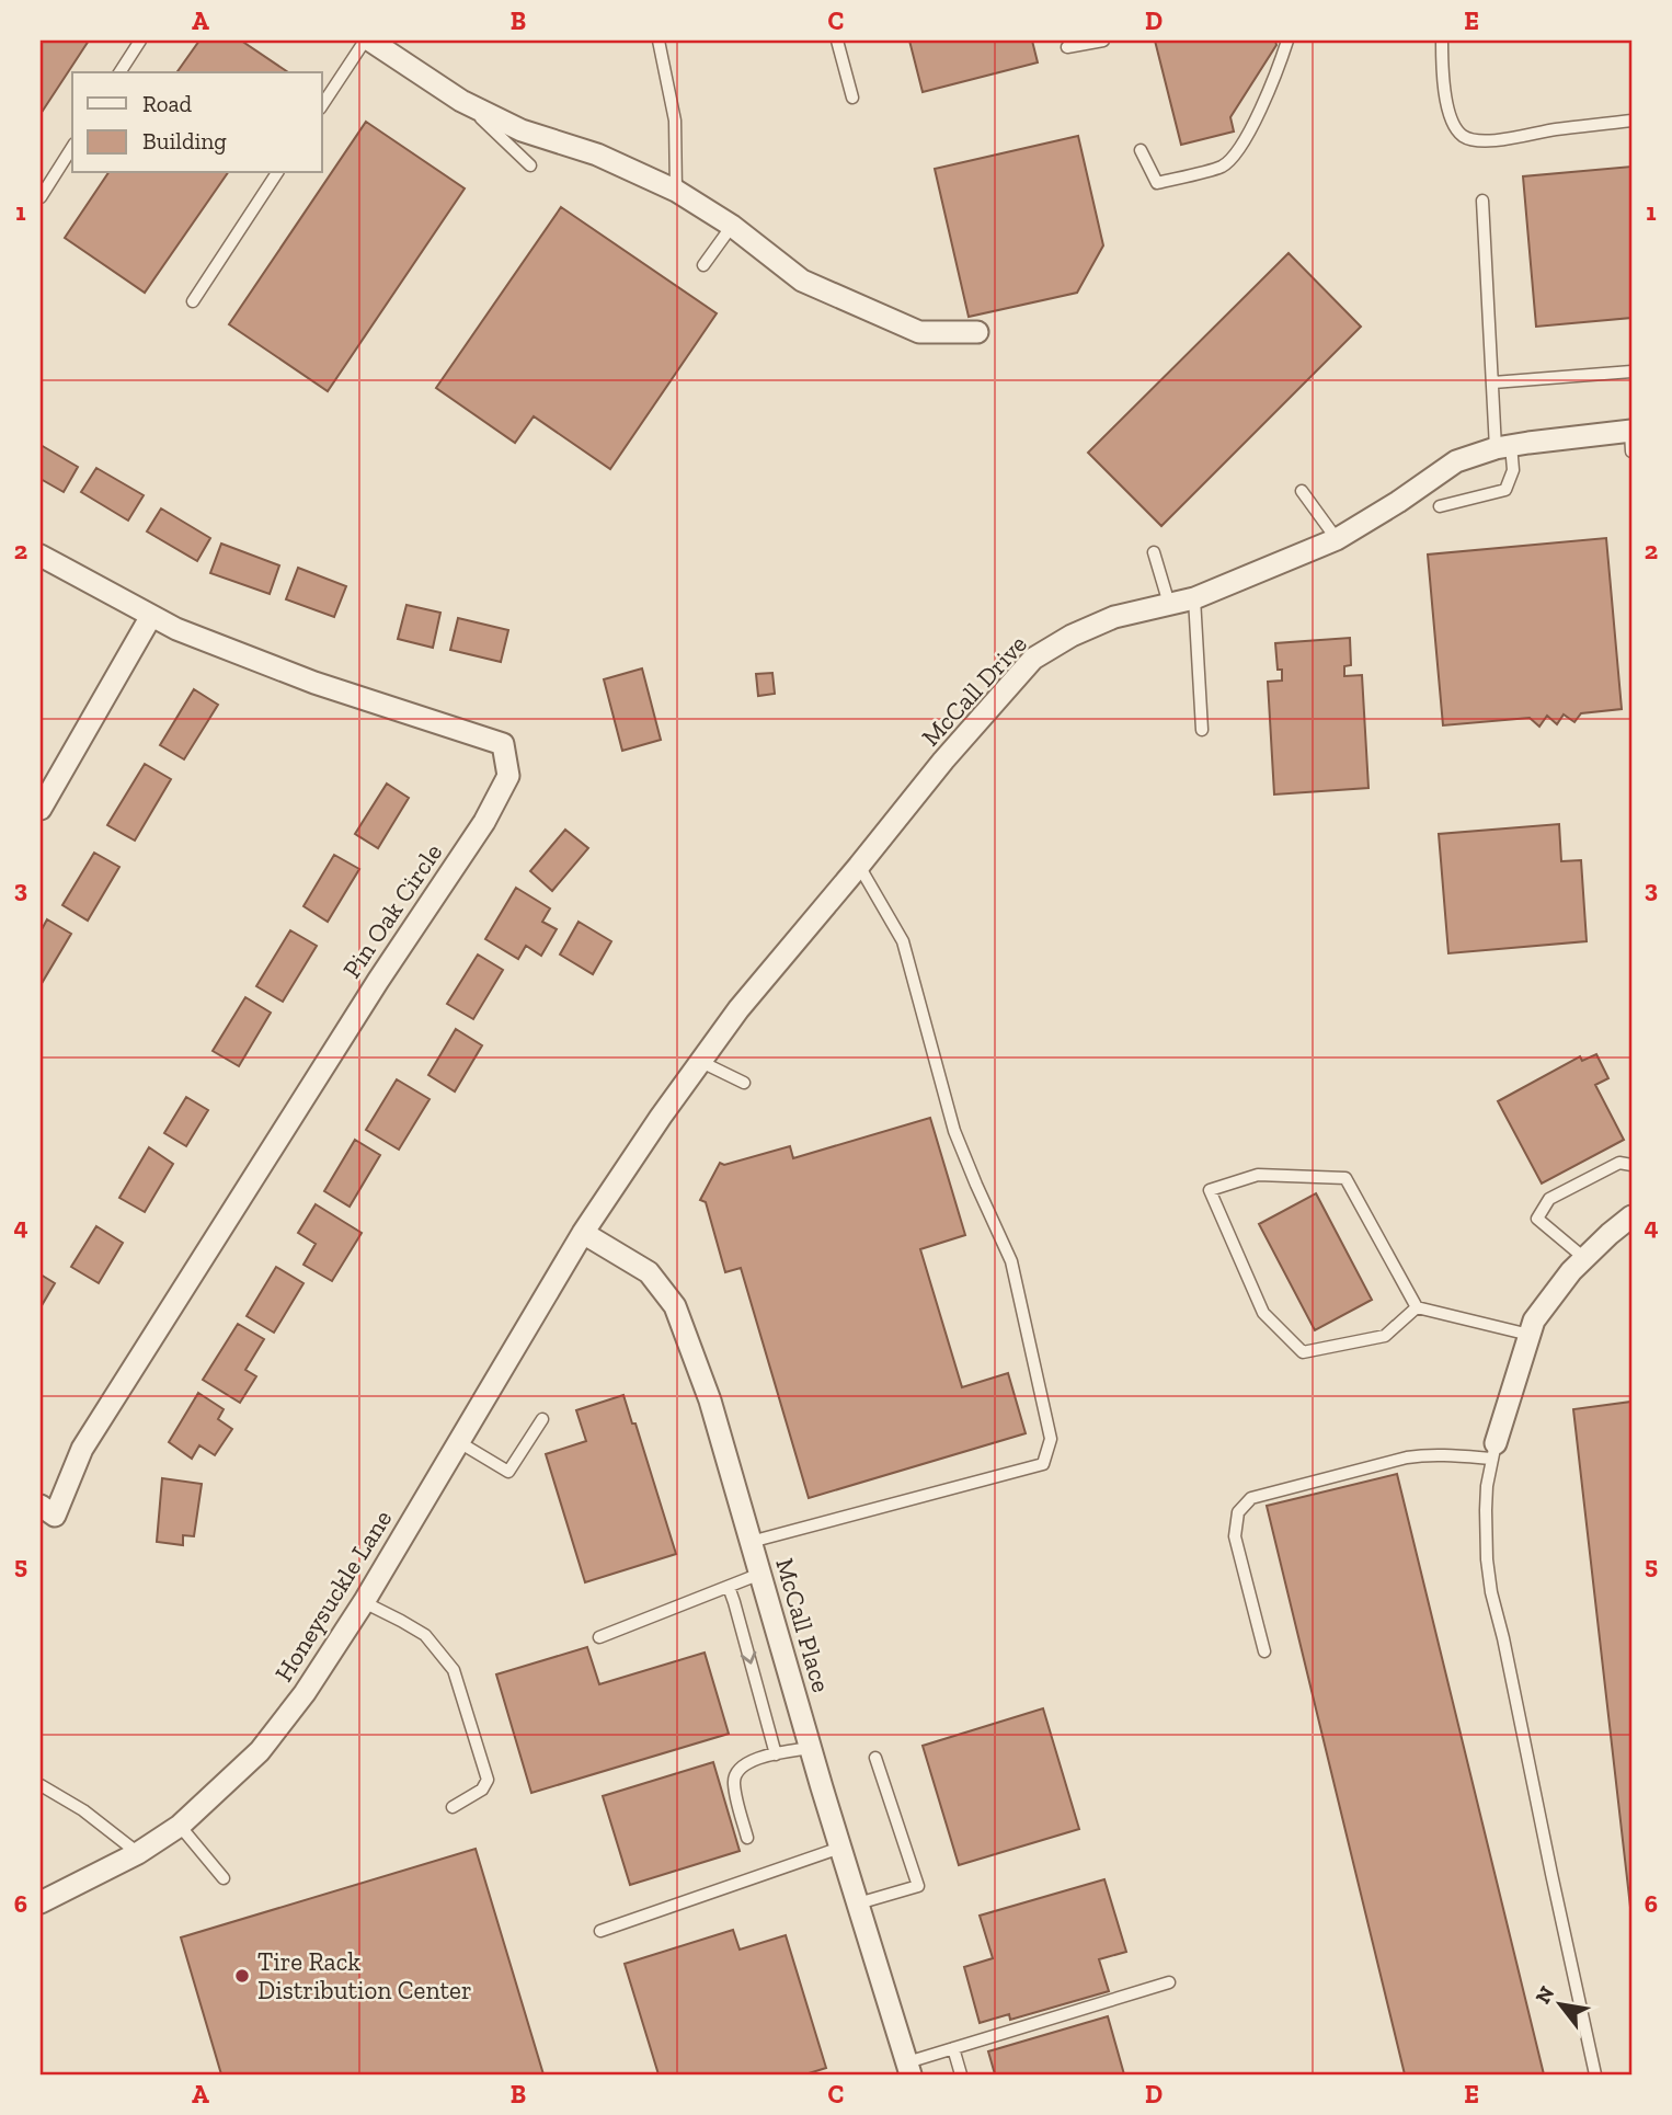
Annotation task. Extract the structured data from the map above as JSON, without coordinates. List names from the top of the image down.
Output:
{
  "streets": {
    "street": [
      "McCall Drive",
      "Pin Oak Circle",
      "Honeysuckle Lane",
      "McCall Place"
    ]
  },
  "crossings": [
    ["McCall Drive", "Honeysuckle Lane"],
    ["McCall Drive", "McCall Place"],
    ["Honeysuckle Lane", "McCall Place"]
  ],
  "places": ["Tire Rack Distribution Center"],
  "legend": ["Road", "Building"],
  "north": "top left",
  "grid": {
    "columns": [
      "A",
      "B",
      "C",
      "D",
      "E"
    ],
    "rows": [
      "1",
      "2",
      "3",
      "4",
      "5",
      "6"
    ]
  }
}
